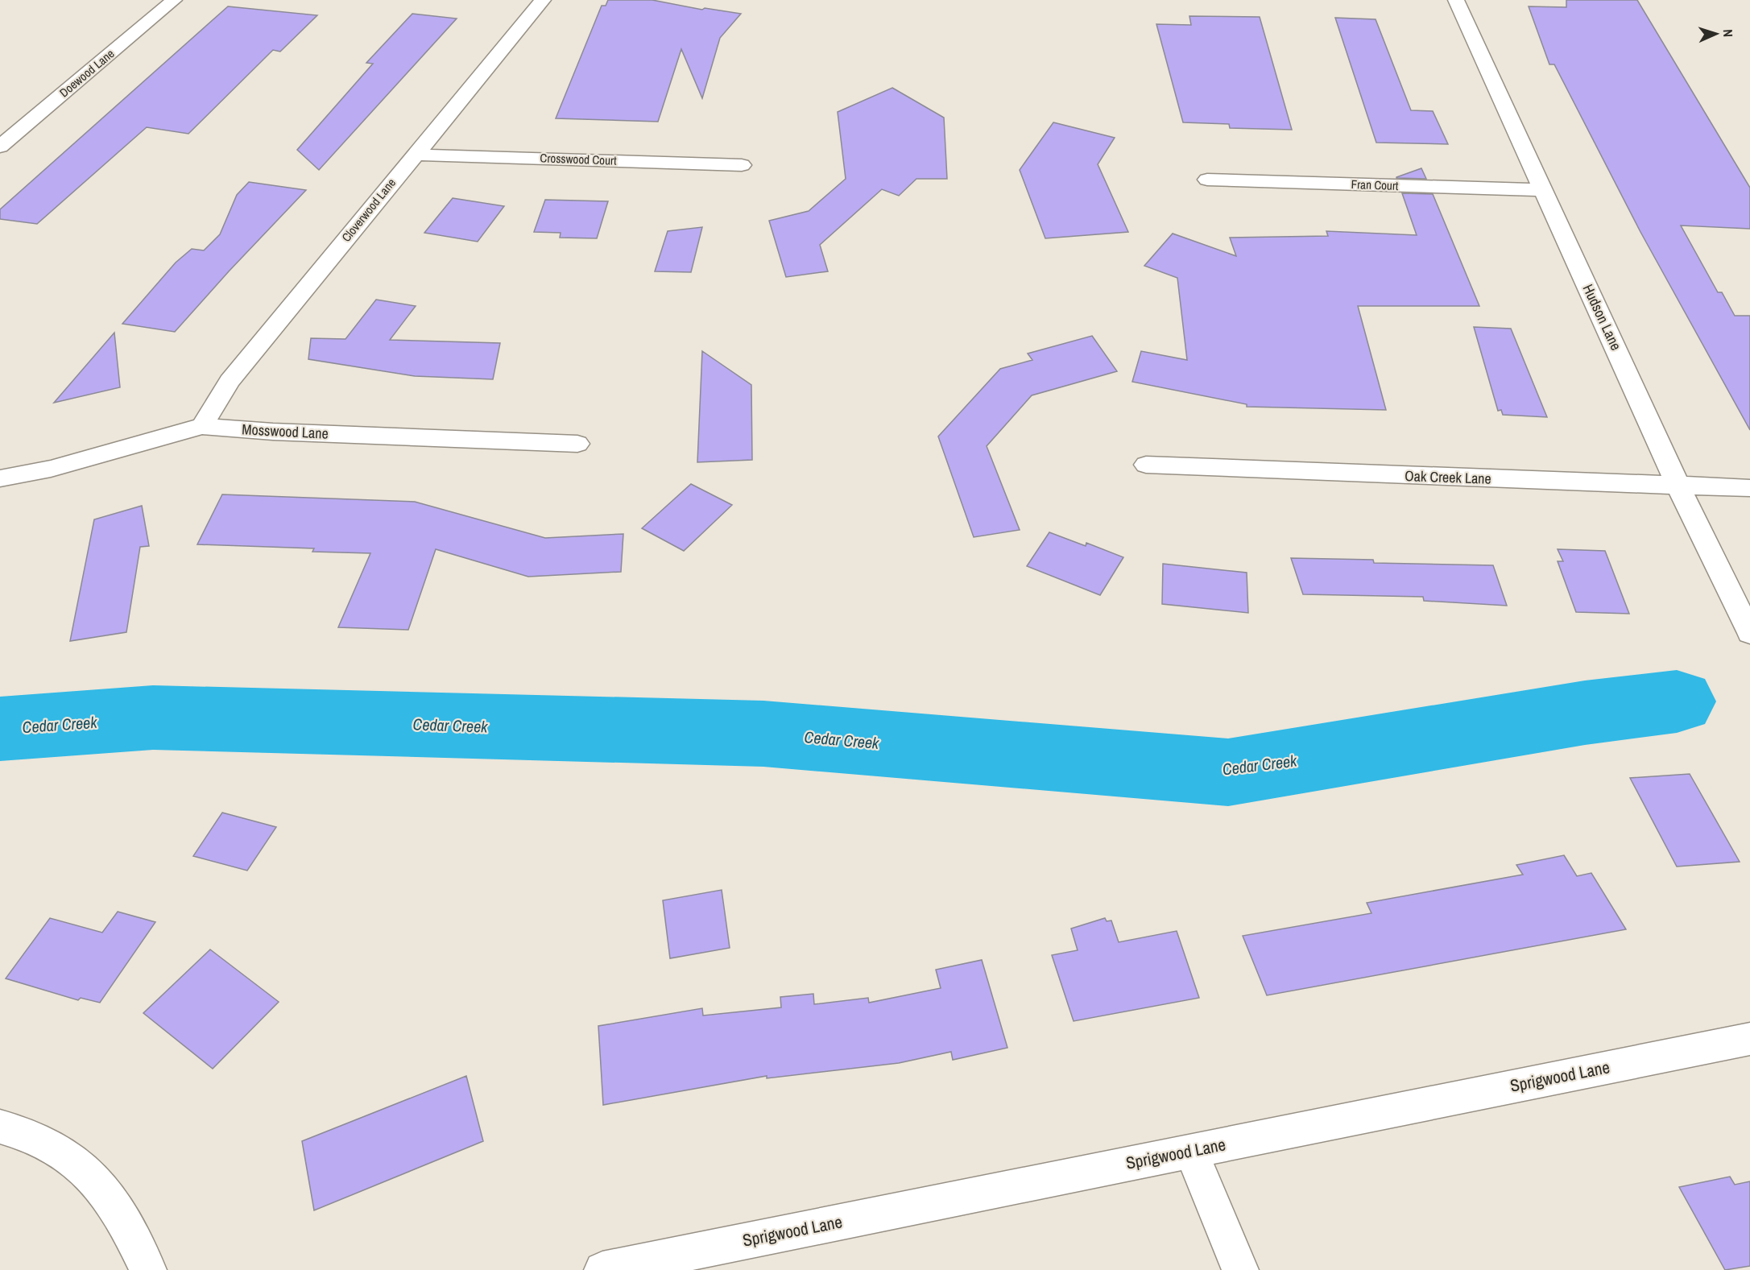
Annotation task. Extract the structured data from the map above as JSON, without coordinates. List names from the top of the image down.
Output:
{
  "streets": {
    "street": [
      "Doewood Lane",
      "Crosswood Court",
      "Fran Court",
      "Cloverwood Lane",
      "Hudson Lane",
      "Mosswood Lane",
      "Oak Creek Lane",
      "Sprigwood Lane"
    ]
  },
  "crossings": [
    ["Crosswood Court", "Cloverwood Lane"],
    ["Fran Court", "Hudson Lane"],
    ["Cloverwood Lane", "Mosswood Lane"],
    ["Hudson Lane", "Oak Creek Lane"]
  ],
  "water": ["Cedar Creek"],
  "north": "right"
}
